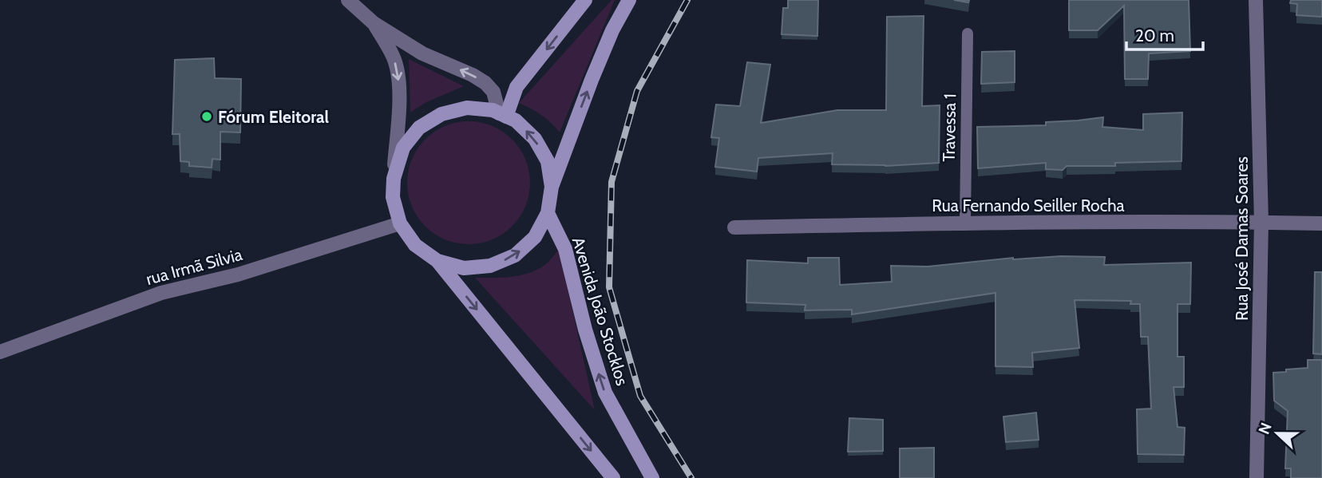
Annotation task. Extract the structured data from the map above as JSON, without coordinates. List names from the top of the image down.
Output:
{
  "streets": {
    "main road": ["Avenida João Stocklos"],
    "street": ["Rua Fernando Seiller Rocha", "Rua José Damas Soares", "rua Irmã Silvia"],
    "lane": ["Travessa 1"]
  },
  "crossings": [
    ["Travessa 1", "Rua Fernando Seiller Rocha"],
    ["Rua Fernando Seiller Rocha", "Rua José Damas Soares"],
    ["rua Irmã Silvia", "Avenida João Stocklos"]
  ],
  "places": ["Fórum Eleitoral"],
  "scale_bar": "20 m",
  "north": "left"
}
